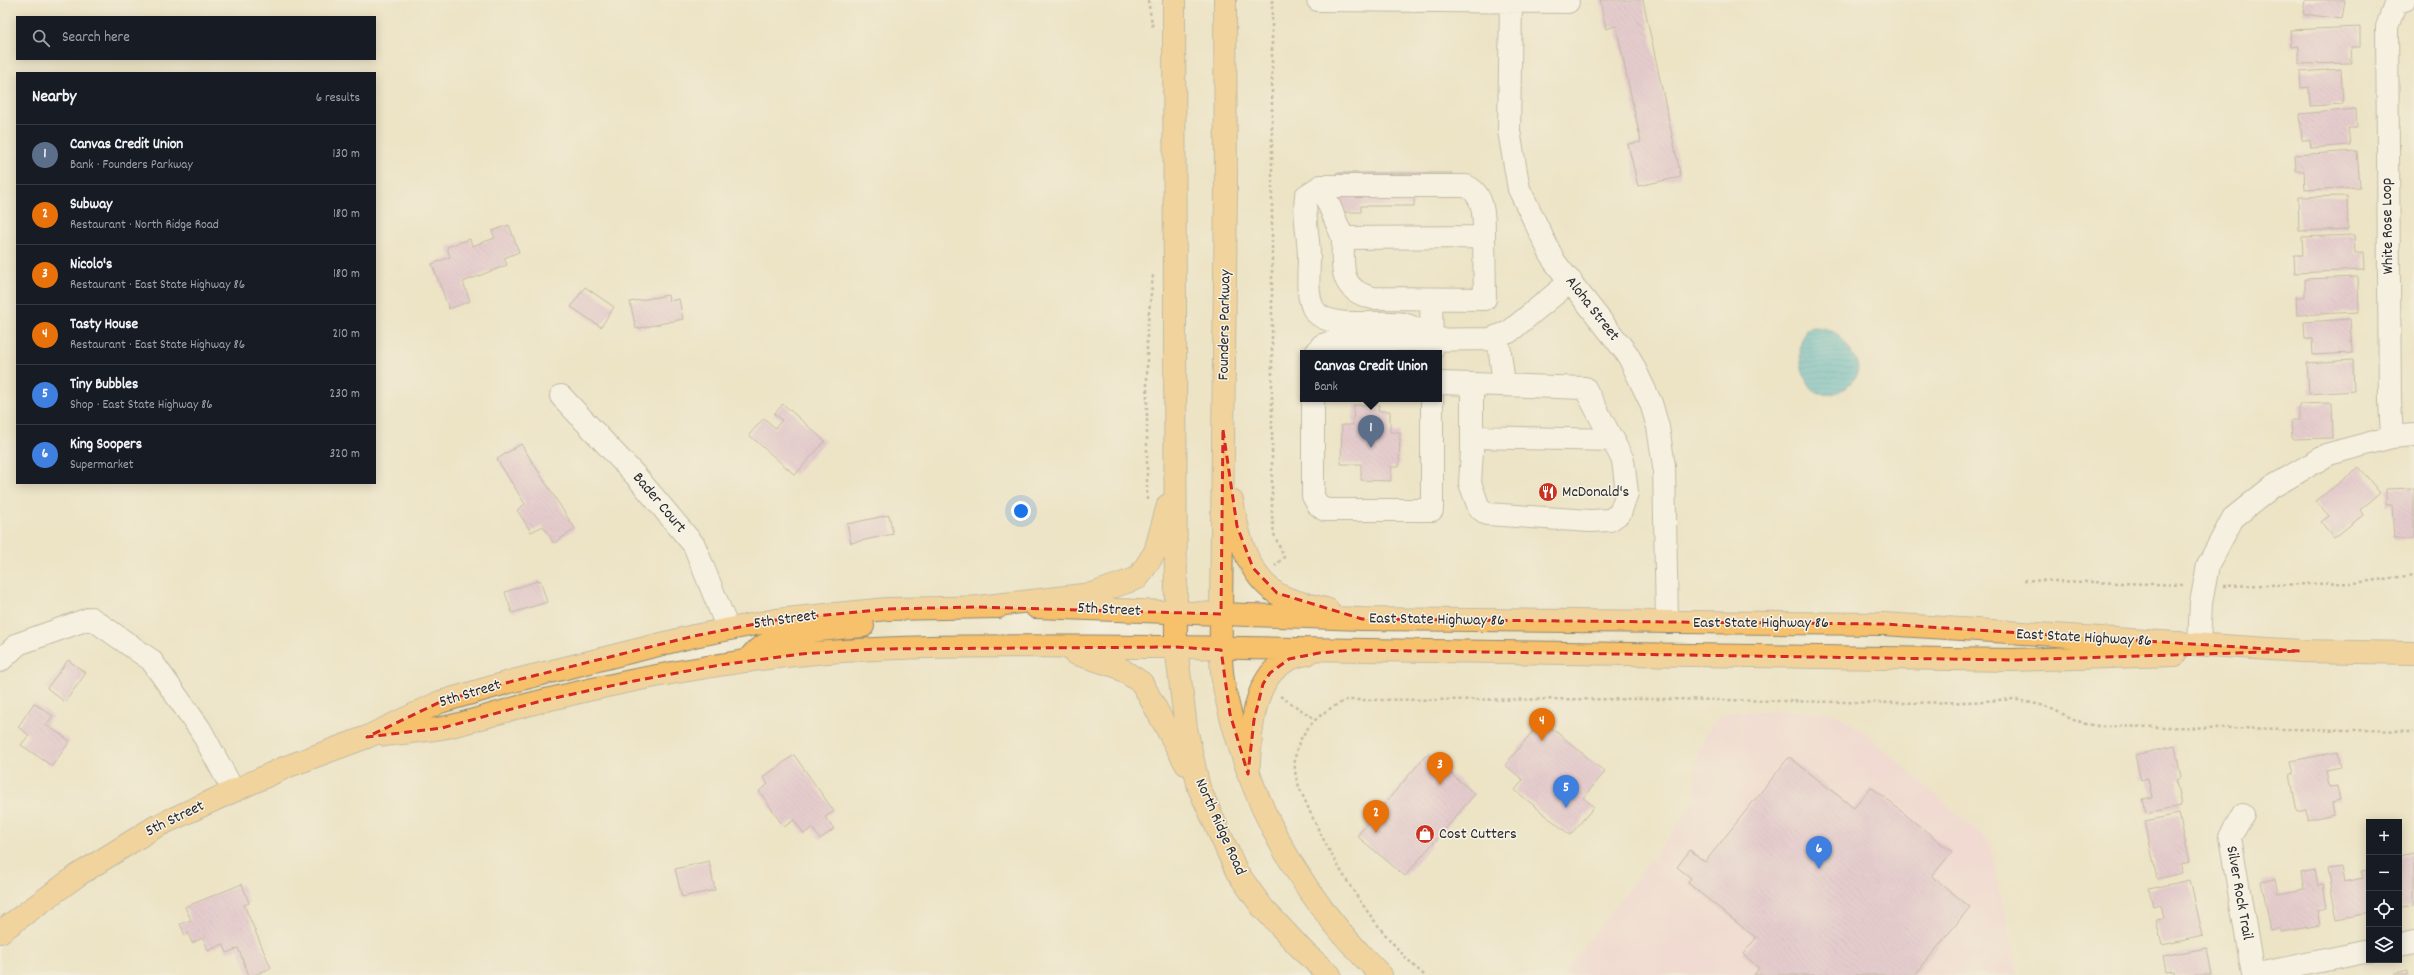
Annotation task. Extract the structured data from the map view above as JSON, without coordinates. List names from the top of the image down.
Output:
{
  "streets": {
    "main road": [
      "Founders Parkway",
      "5th Street",
      "East State Highway 86",
      "North Ridge Road"
    ],
    "street": [
      "White Rose Loop",
      "Aloha Street",
      "Bader Court",
      "Silver Rock Trail"
    ]
  },
  "crossings": [
    ["Aloha Street", "East State Highway 86"],
    ["Founders Parkway", "5th Street"],
    ["Founders Parkway", "East State Highway 86"],
    ["Bader Court", "5th Street"],
    ["5th Street", "East State Highway 86"],
    ["5th Street", "North Ridge Road"]
  ],
  "places": {
    "restaurant": ["McDonald's"],
    "shop": ["Cost Cutters"]
  },
  "page": {
    "search": "Search here",
    "heading": ["Nearby", "6 results"],
    "list": [
      {
        "mark": "1",
        "name": "Canvas Credit Union",
        "note": "Bank · Founders Parkway",
        "value": "130 m"
      },
      {
        "mark": "2",
        "name": "Subway",
        "note": "Restaurant · North Ridge Road",
        "value": "180 m"
      },
      {
        "mark": "3",
        "name": "Nicolo's",
        "note": "Restaurant · East State Highway 86",
        "value": "180 m"
      },
      {
        "mark": "4",
        "name": "Tasty House",
        "note": "Restaurant · East State Highway 86",
        "value": "210 m"
      },
      {
        "mark": "5",
        "name": "Tiny Bubbles",
        "note": "Shop · East State Highway 86",
        "value": "230 m"
      },
      {
        "mark": "6",
        "name": "King Soopers",
        "note": "Supermarket",
        "value": "320 m"
      }
    ],
    "popup": ["Canvas Credit Union", "Bank"],
    "pins": [
      "1",
      "4",
      "3",
      "5",
      "2",
      "6"
    ],
    "map_buttons": ["+", "−"]
  }
}
